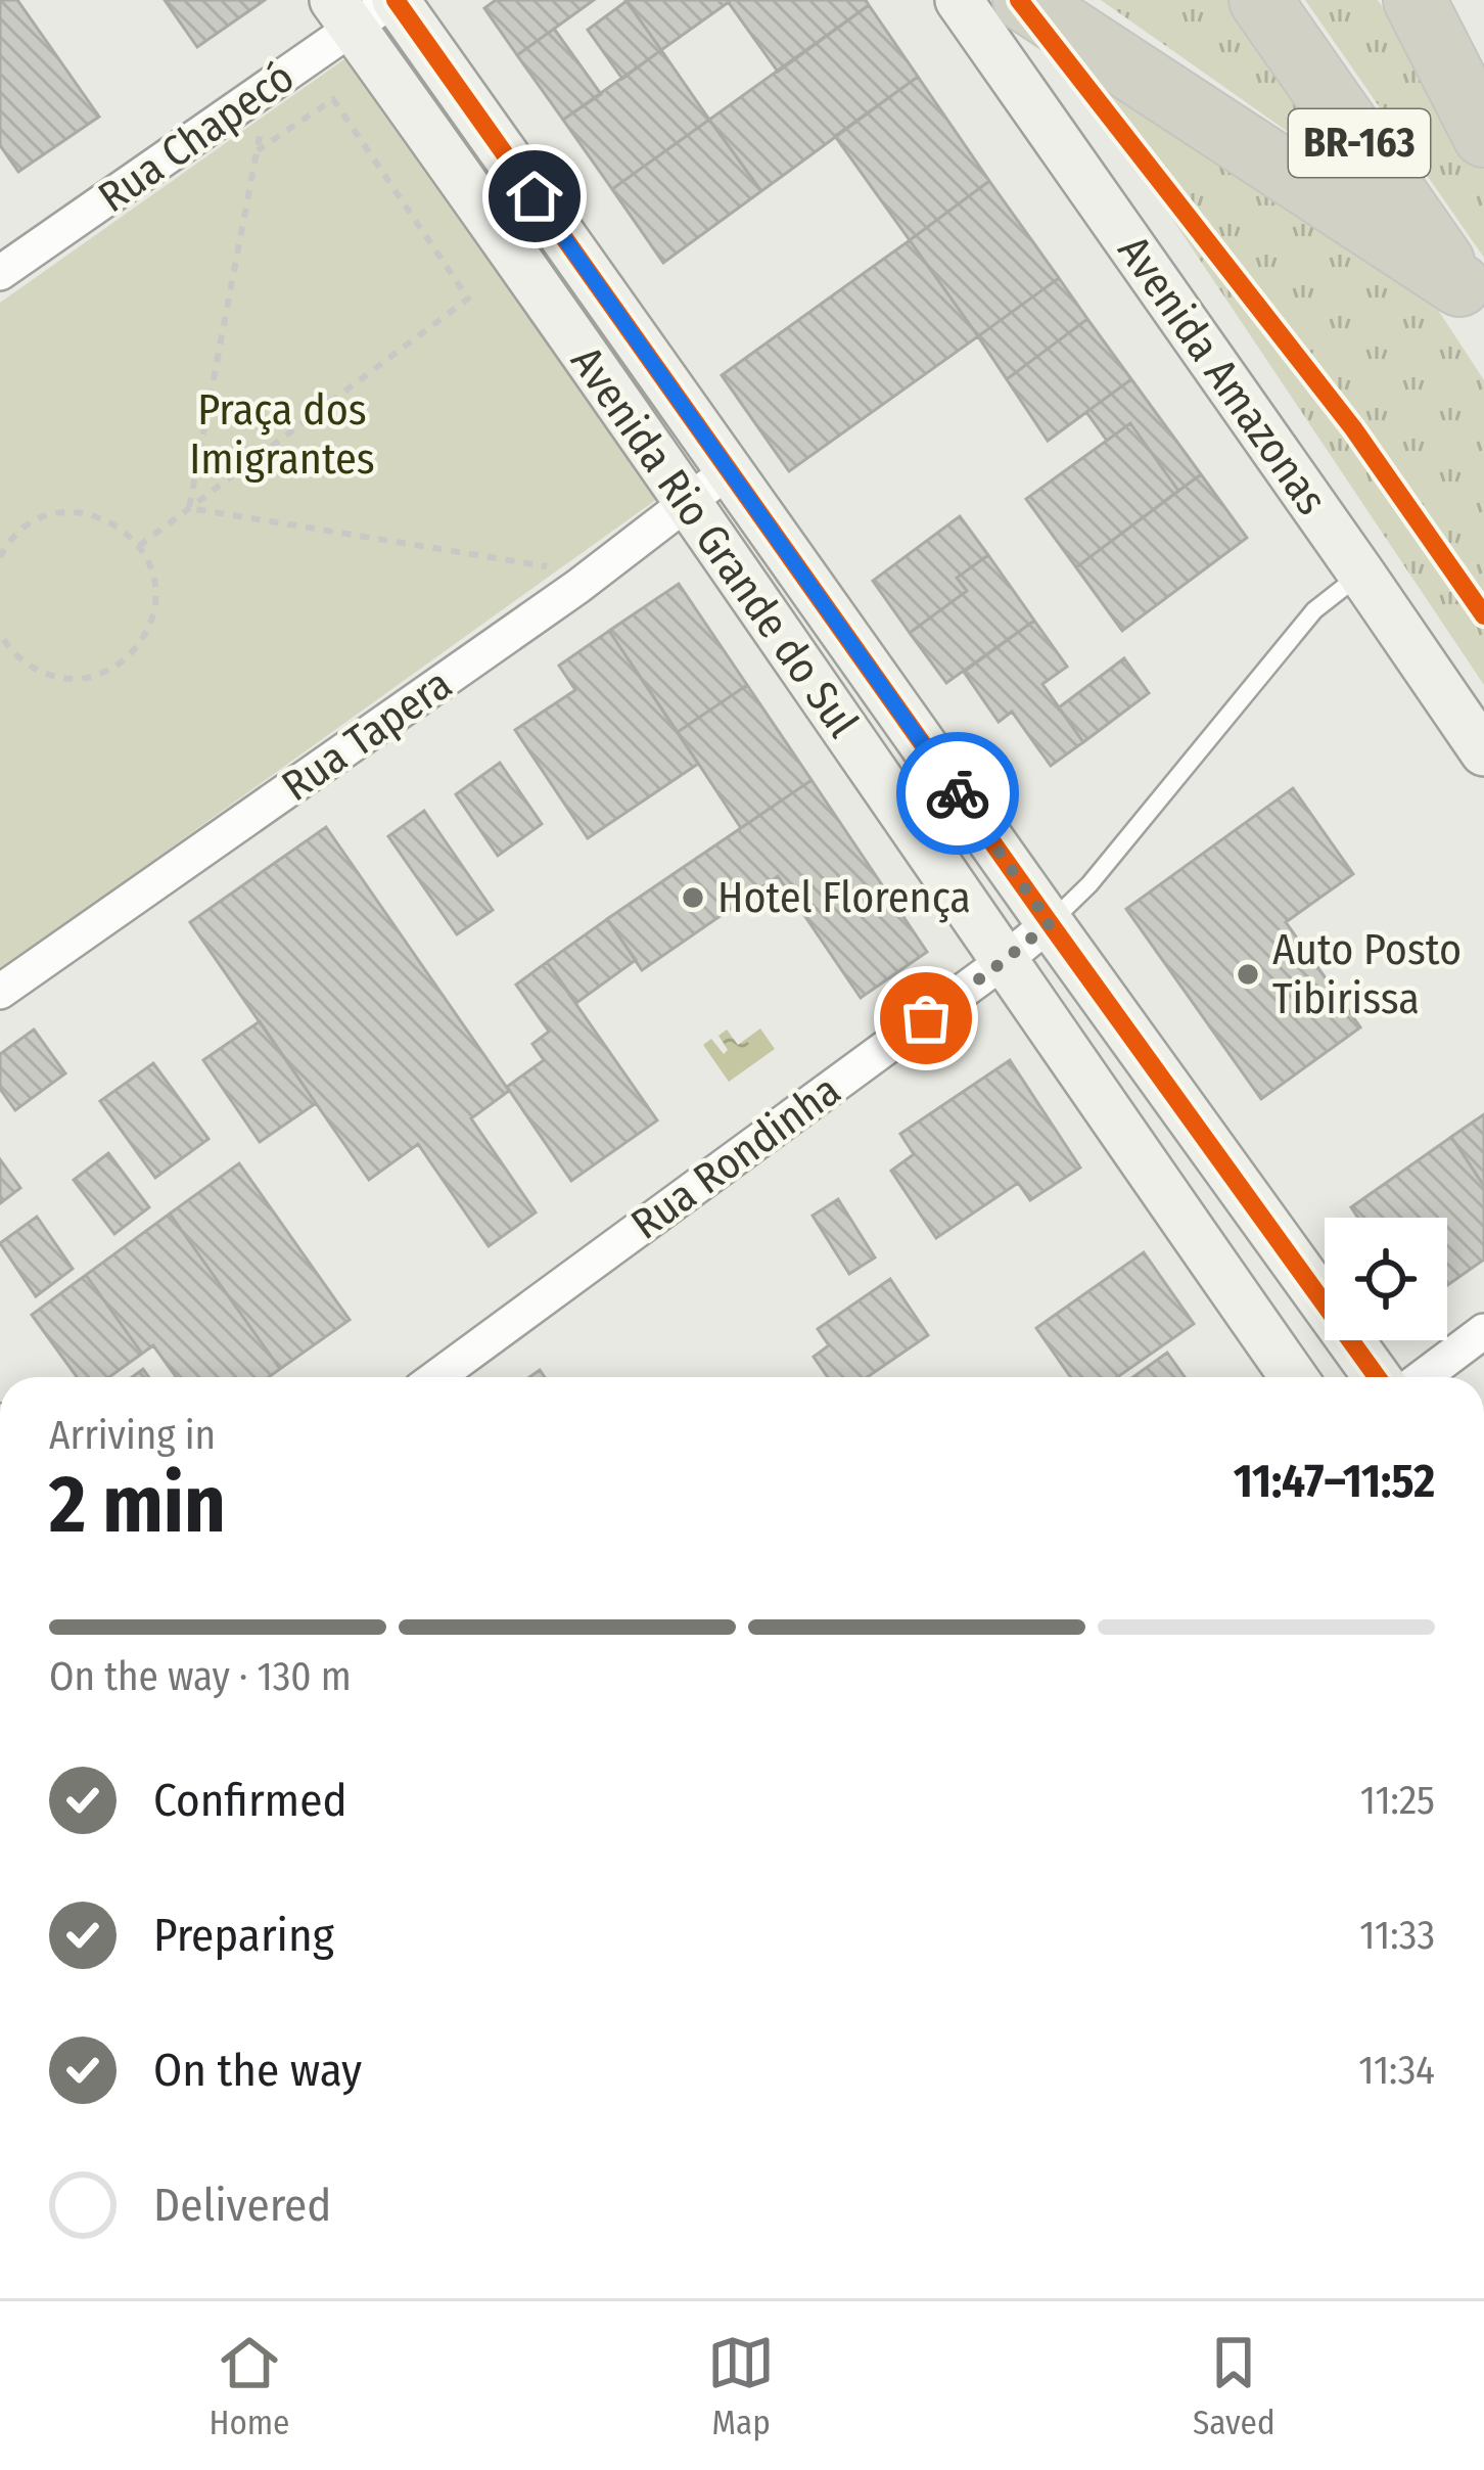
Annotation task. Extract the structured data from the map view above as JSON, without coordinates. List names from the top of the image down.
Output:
{
  "streets": {
    "highway": ["BR-163"],
    "street": [
      "Rua Chapecó",
      "Avenida Amazonas",
      "Avenida Rio Grande do Sul",
      "Rua Tapera",
      "Rua Rondinha"
    ]
  },
  "crossings": [
    ["Rua Chapecó", "Avenida Rio Grande do Sul"],
    ["Avenida Rio Grande do Sul", "Rua Tapera"],
    ["Avenida Rio Grande do Sul", "Rua Rondinha"]
  ],
  "parks": ["Praça dos Imigrantes"],
  "places": ["Hotel Florença", "Auto Posto Tibirissa"],
  "page": {
    "heading": ["2 min", "Arriving in", "11:47–11:52"],
    "bar": "On the way · 130 m",
    "list": [
      ["Confirmed", "11:25"],
      ["Preparing", "11:33"],
      ["On the way", "11:34"],
      "Delivered"
    ],
    "tabs": ["Home", "Map", "Saved"]
  }
}
